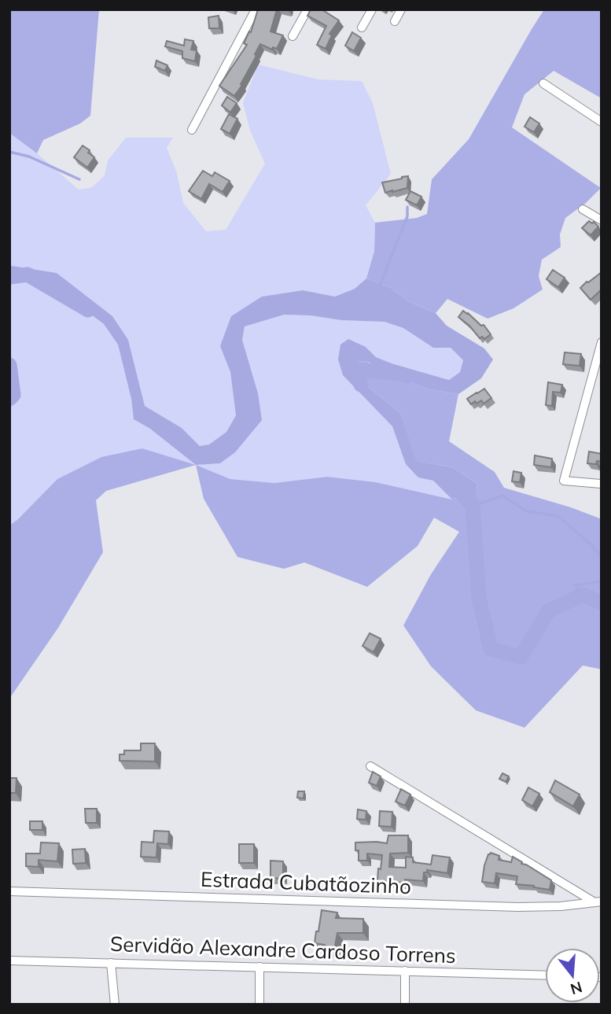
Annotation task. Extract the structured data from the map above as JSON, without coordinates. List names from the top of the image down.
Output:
{
  "streets": {
    "street": ["Estrada Cubatãozinho", "Servidão Alexandre Cardoso Torrens"]
  },
  "north": "bottom"
}
